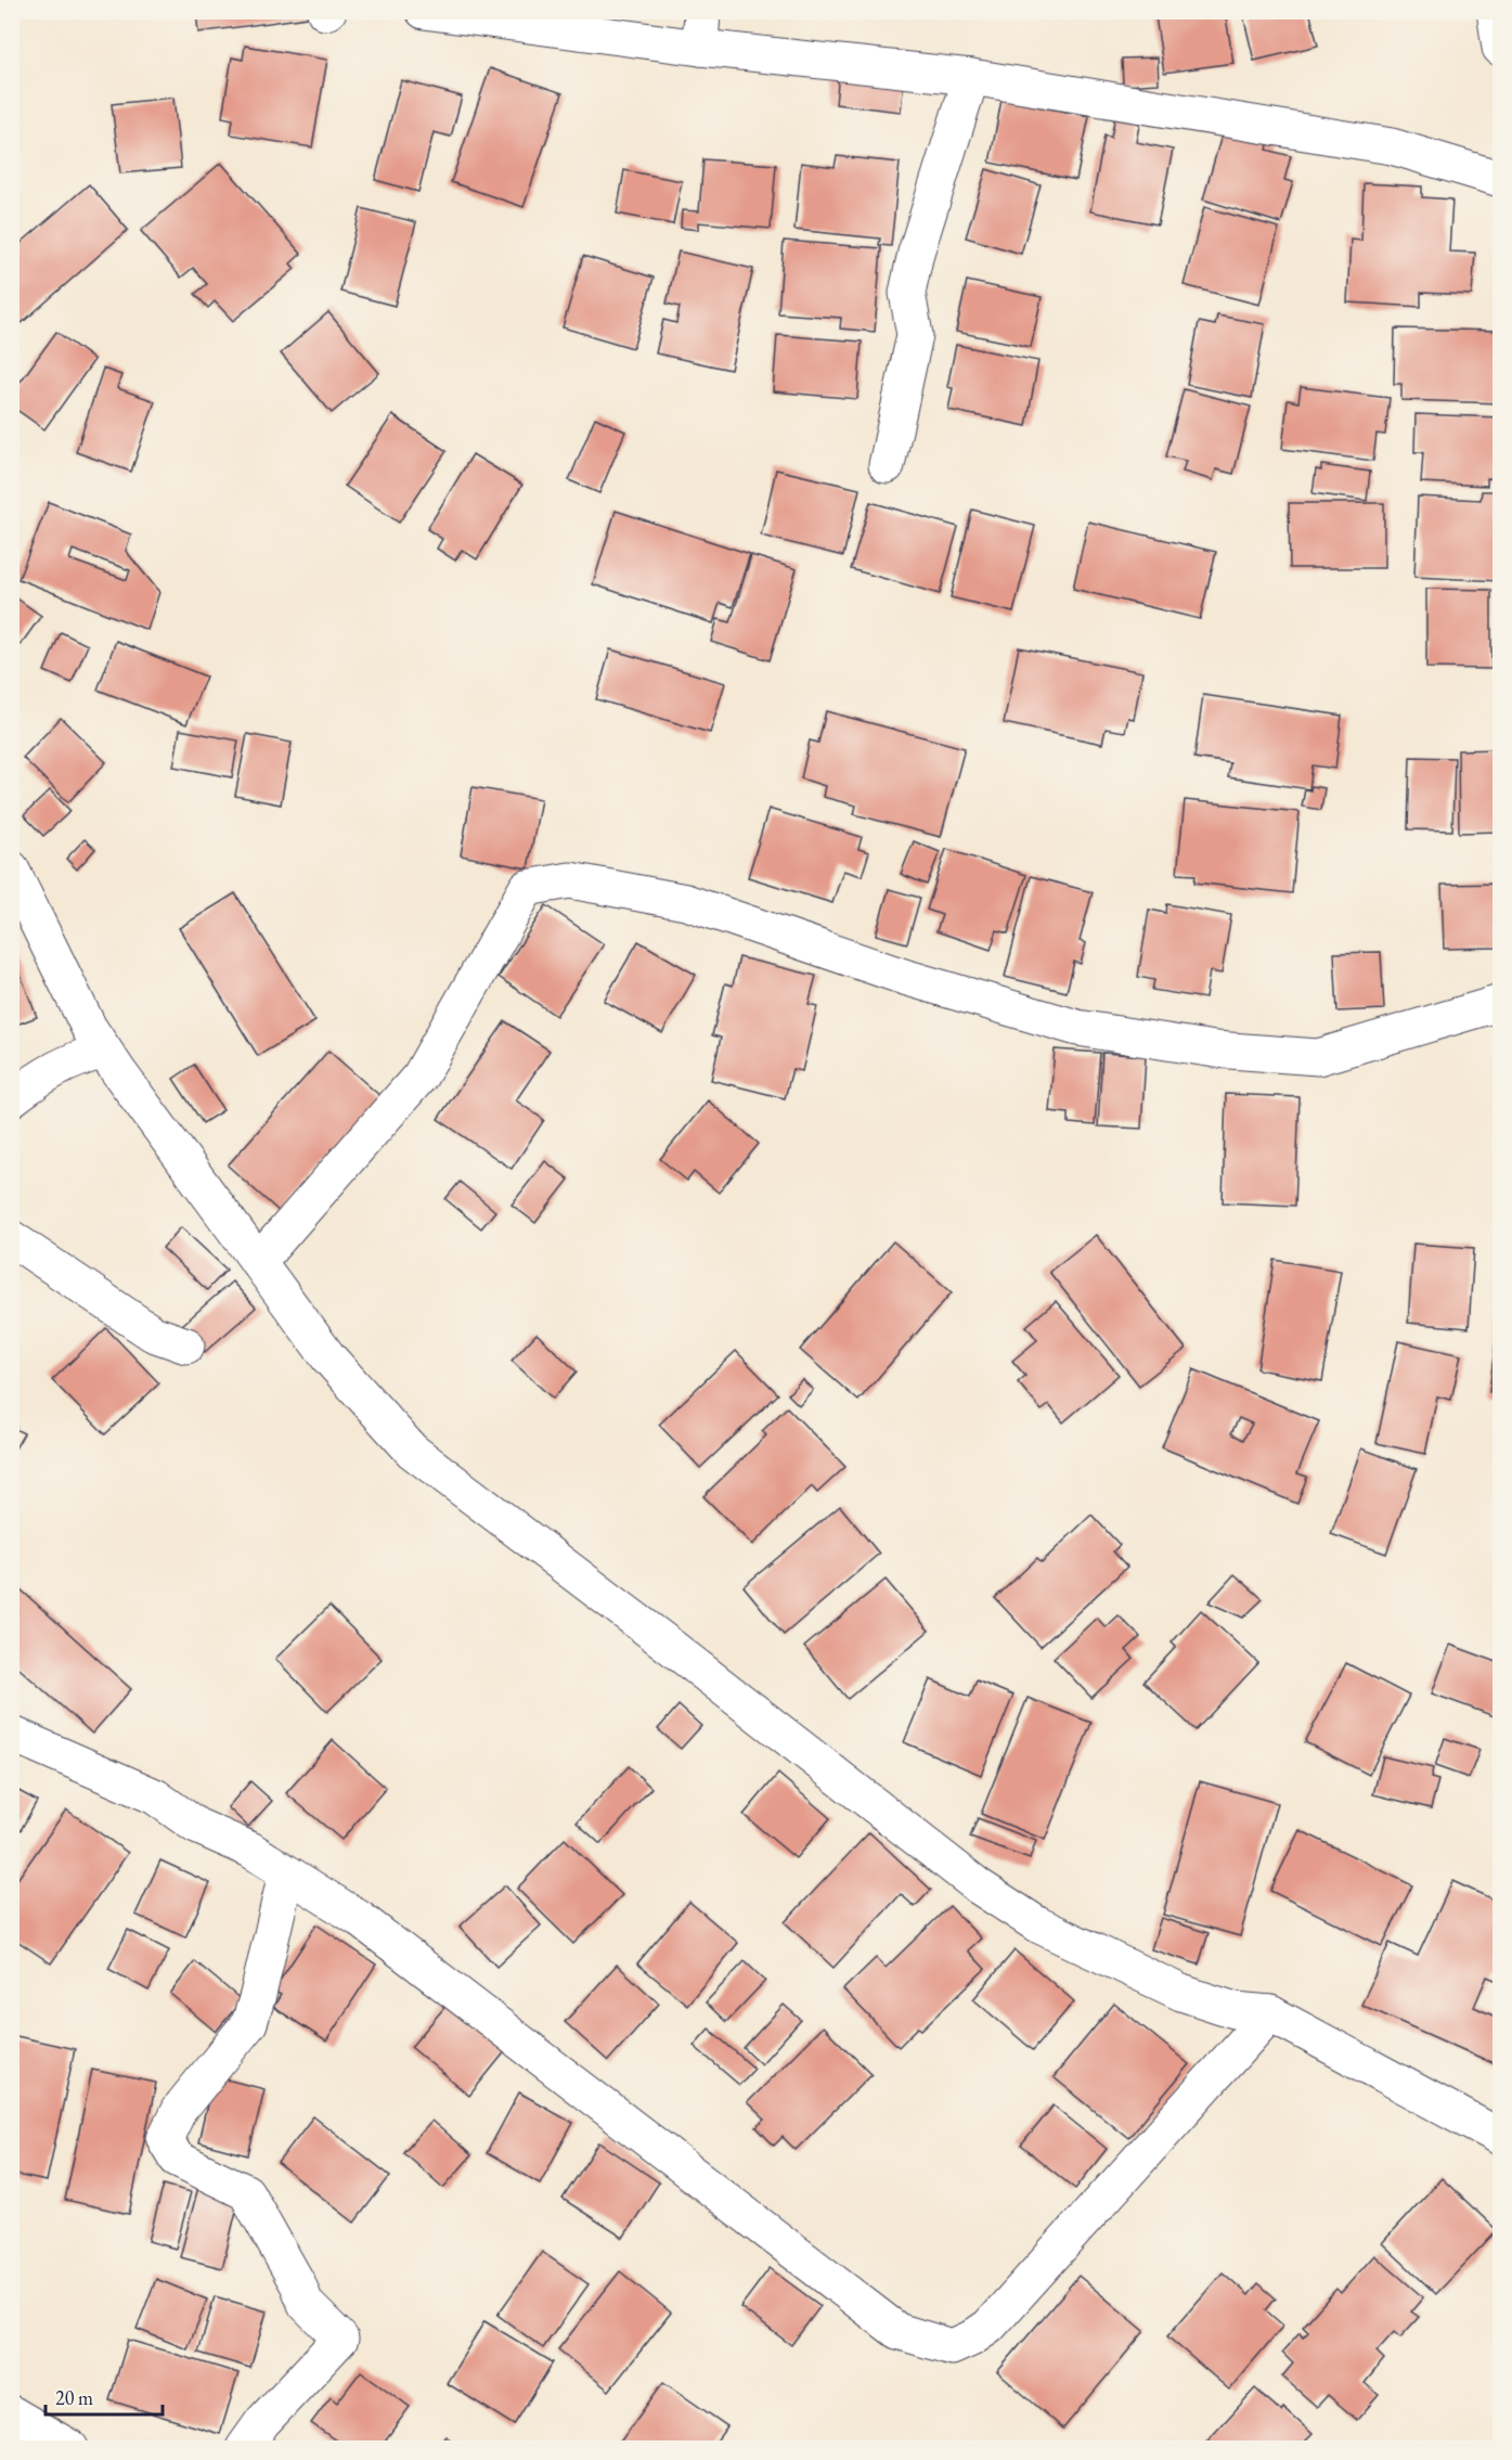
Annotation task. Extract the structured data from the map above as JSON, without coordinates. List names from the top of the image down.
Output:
{
  "scale_bar": "20 m"
}
